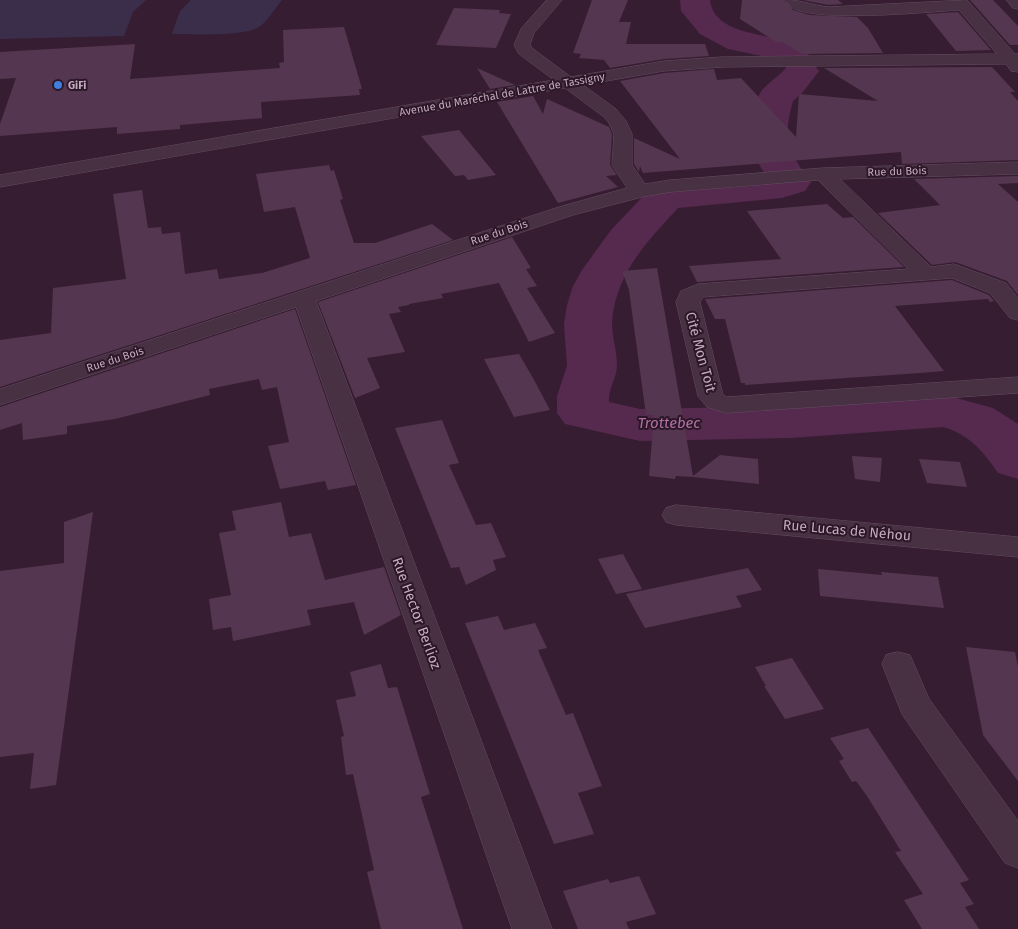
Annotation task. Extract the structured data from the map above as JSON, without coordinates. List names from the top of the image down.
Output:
{
  "streets": {
    "street": [
      "Avenue du Maréchal de Lattre de Tassigny",
      "Rue du Bois",
      "Cité Mon Toit",
      "Rue Lucas de Néhou",
      "Rue Hector Berlioz"
    ]
  },
  "crossings": [
    ["Rue du Bois", "Rue Hector Berlioz"]
  ],
  "water": ["Trottebec"],
  "places": ["GiFi"]
}
